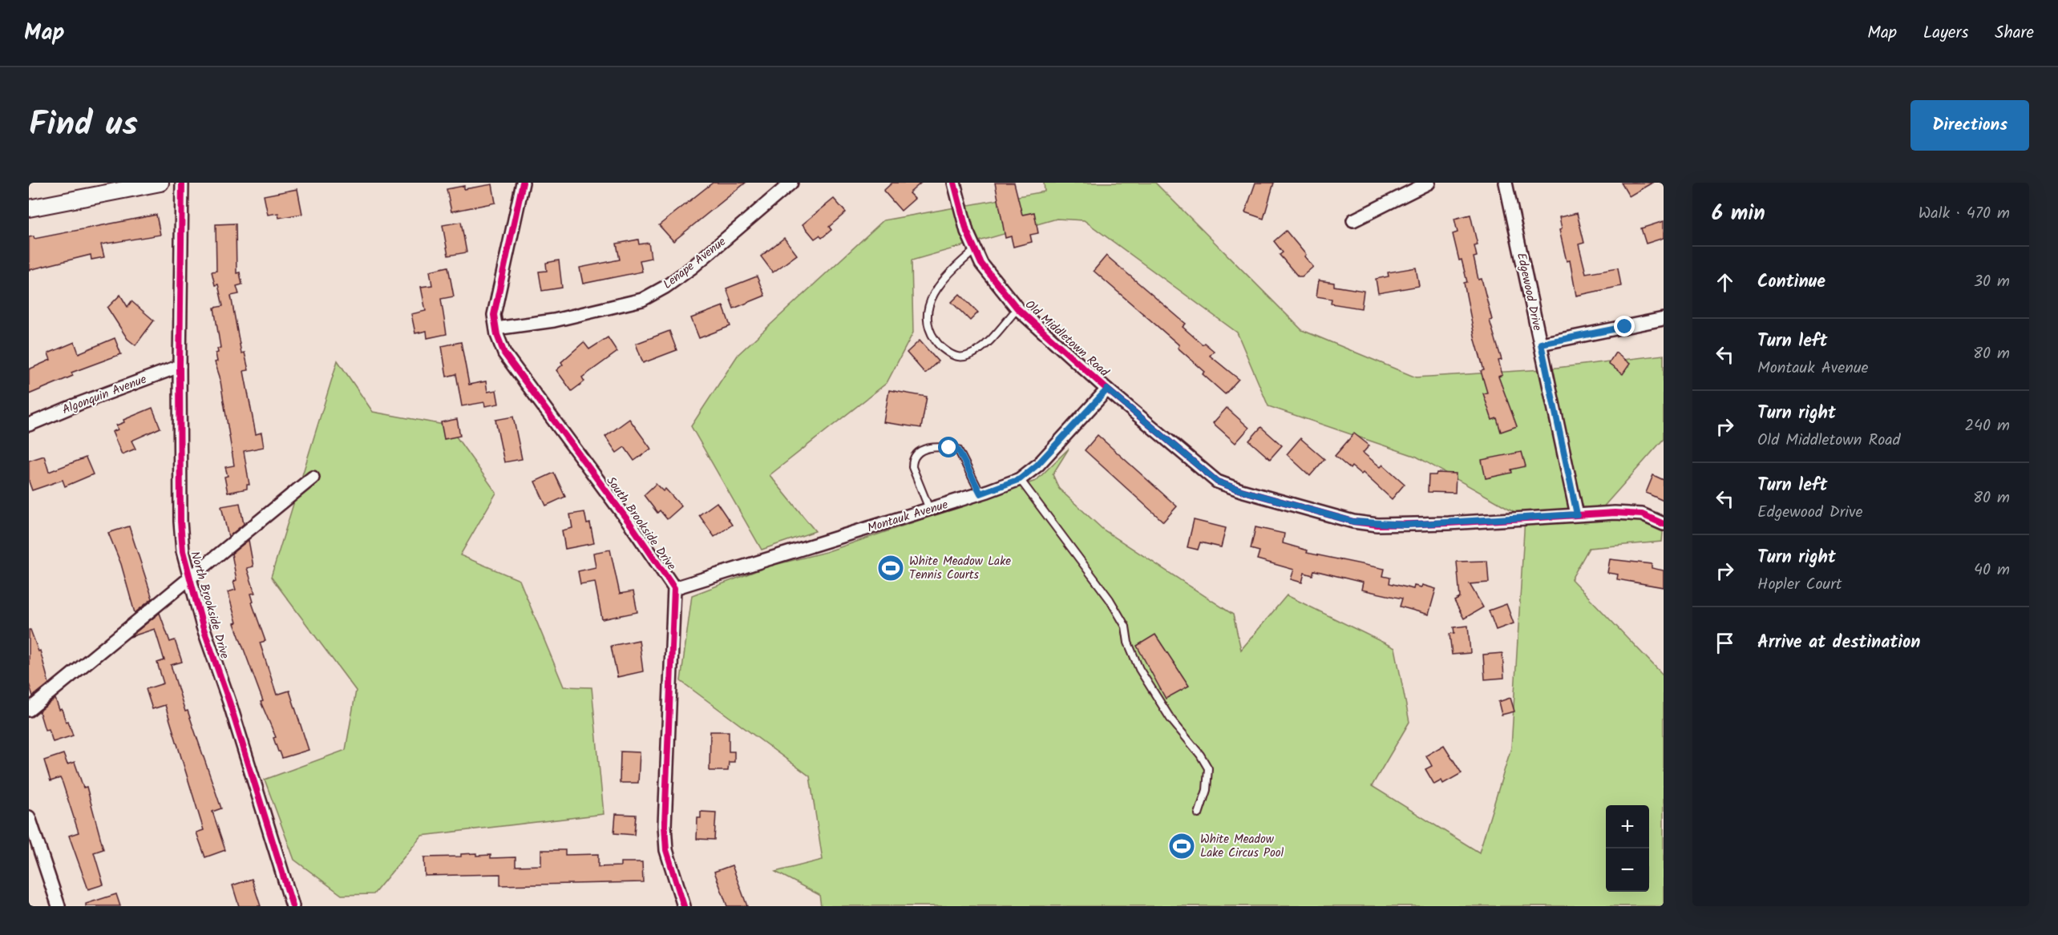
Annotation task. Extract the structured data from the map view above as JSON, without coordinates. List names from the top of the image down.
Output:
{
  "streets": {
    "street": [
      "Lenape Avenue",
      "Edgewood Drive",
      "Old Middletown Road",
      "Algonquin Avenue",
      "Montauk Avenue",
      "South Brookside Drive",
      "North Brookside Drive"
    ]
  },
  "crossings": [
    ["Lenape Avenue", "South Brookside Drive"],
    ["Edgewood Drive", "Old Middletown Road"],
    ["Old Middletown Road", "Montauk Avenue"],
    ["Algonquin Avenue", "North Brookside Drive"],
    ["Montauk Avenue", "South Brookside Drive"]
  ],
  "places": {
    "sports": ["White Meadow Lake Tennis Courts", "White Meadow Lake Circus Pool"]
  },
  "page": {
    "header": "Map",
    "nav": ["Map", "Layers", "Share"],
    "title": "Find us",
    "buttons": "Directions",
    "heading": ["6 min", "Walk · 470 m"],
    "list": [
      ["Continue", "30 m"],
      ["Turn left", "Montauk Avenue", "80 m"],
      ["Turn right", "Old Middletown Road", "240 m"],
      ["Turn left", "Edgewood Drive", "80 m"],
      ["Turn right", "Hopler Court", "40 m"],
      "Arrive at destination"
    ],
    "map_buttons": ["+", "−"]
  }
}
